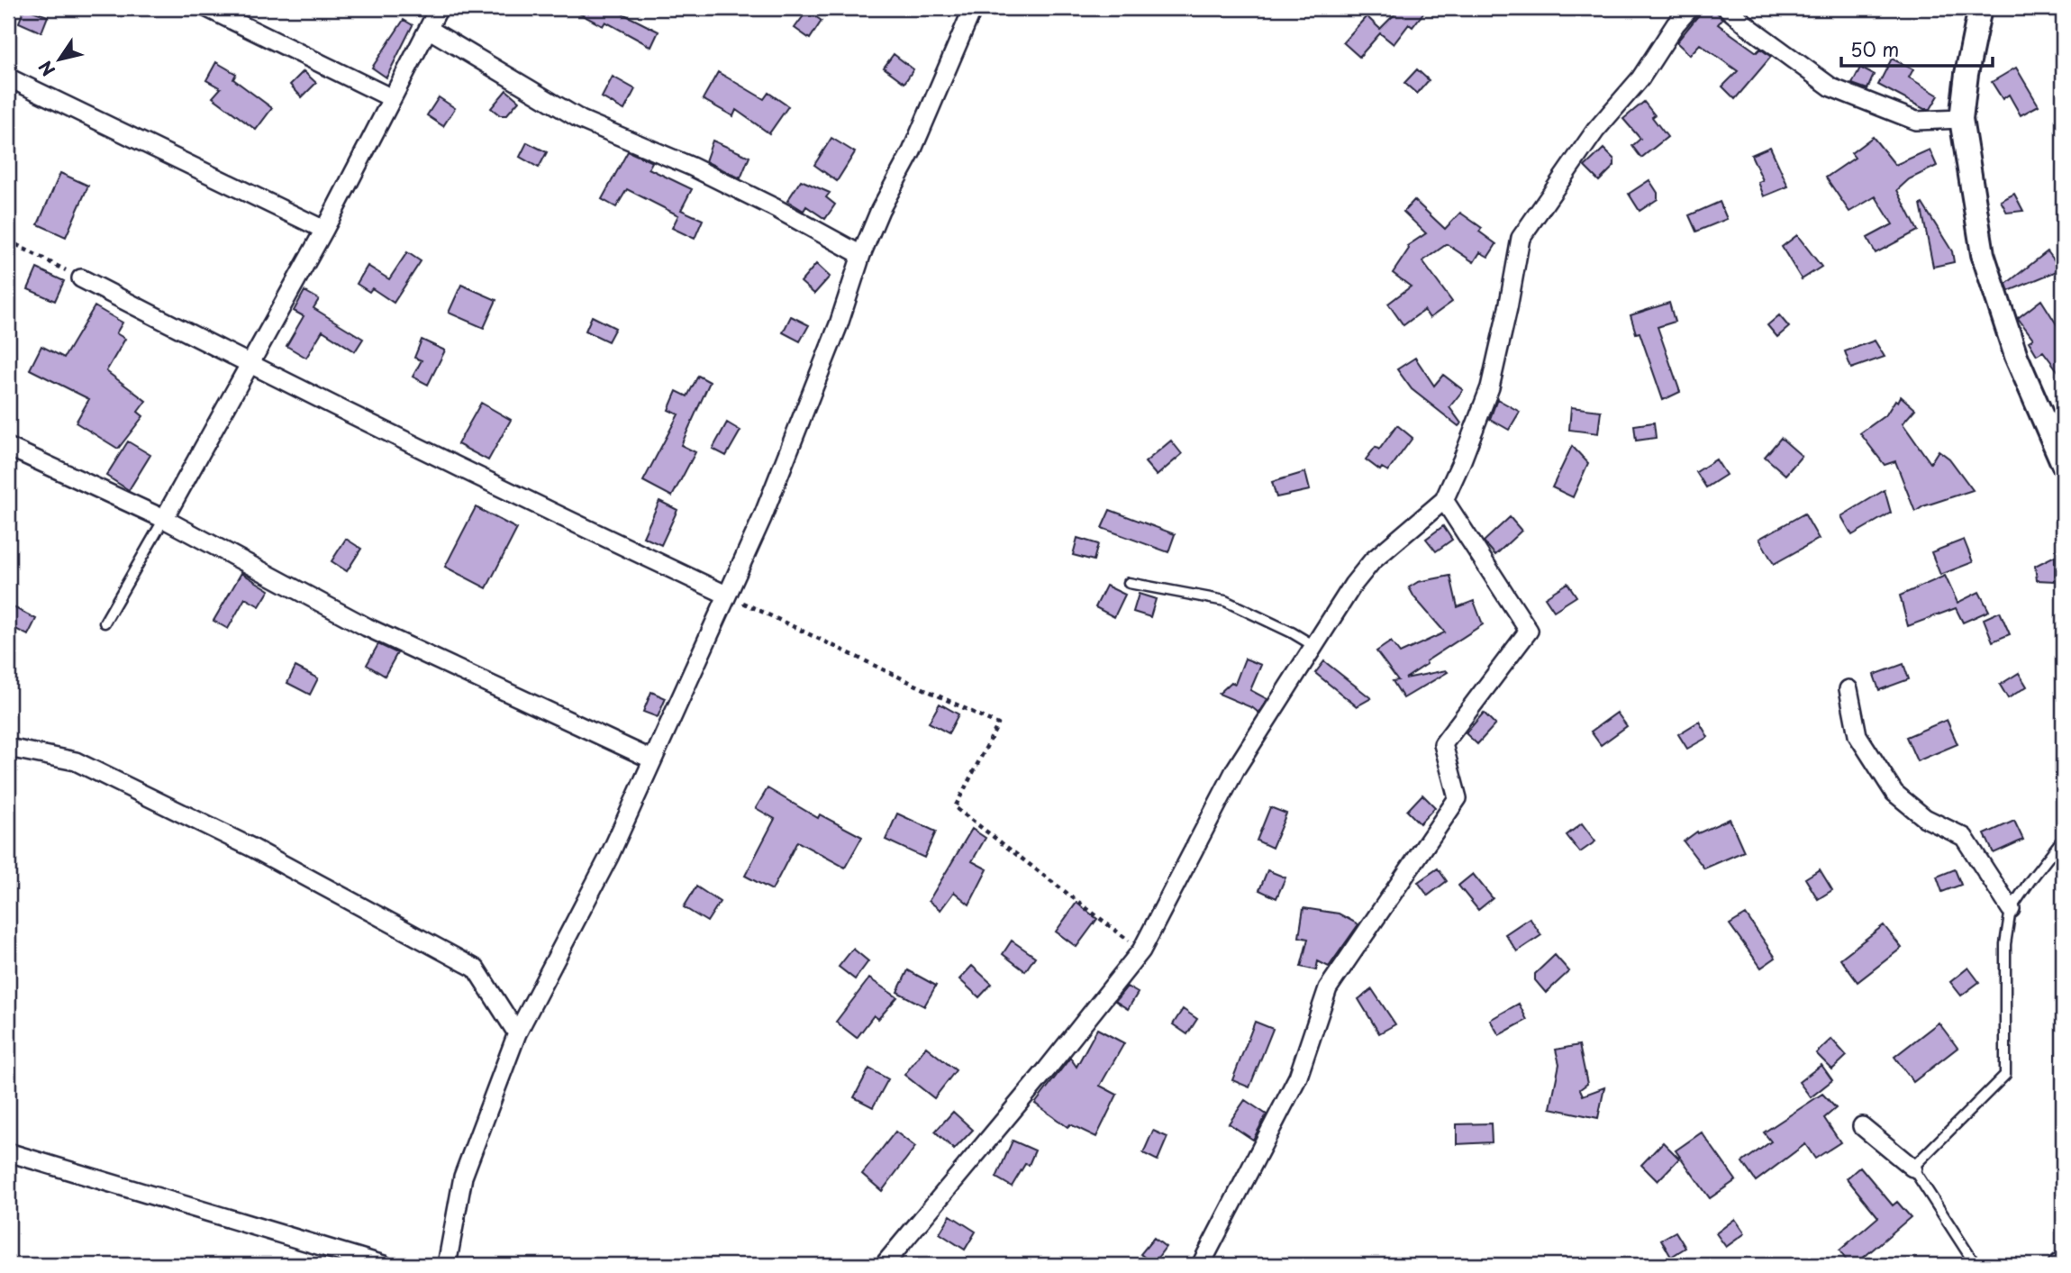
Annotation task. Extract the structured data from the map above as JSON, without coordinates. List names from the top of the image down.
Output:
{
  "scale_bar": "50 m",
  "north": "bottom left"
}
